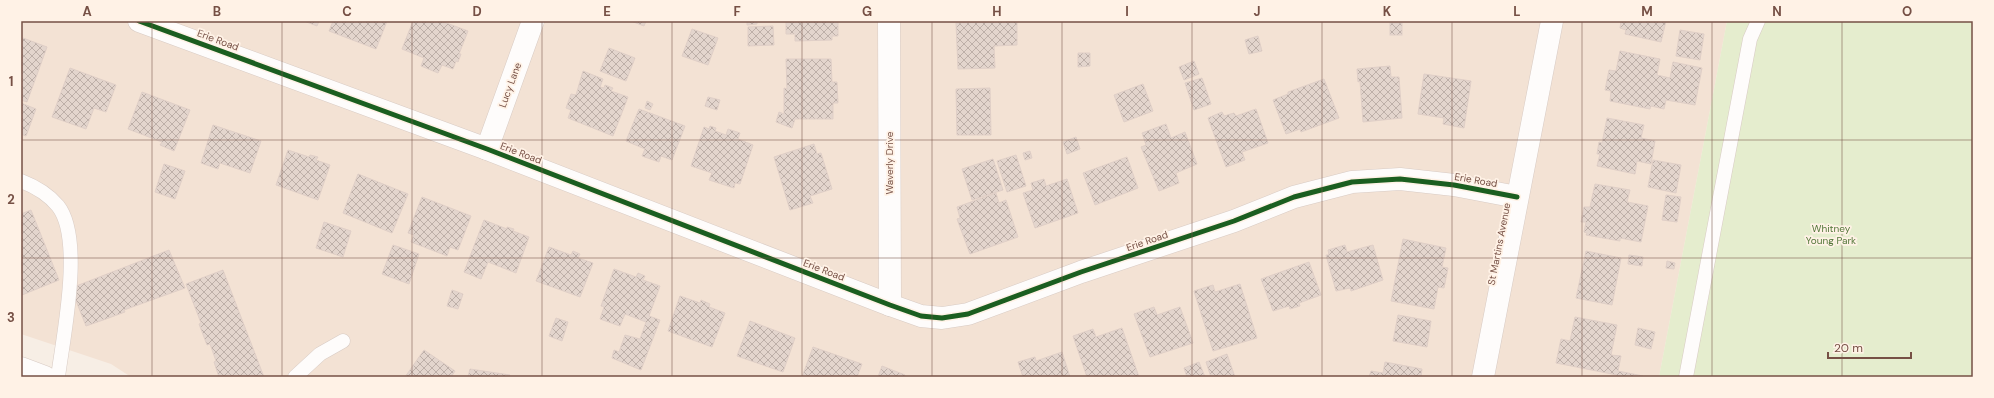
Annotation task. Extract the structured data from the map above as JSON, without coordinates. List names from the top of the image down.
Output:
{
  "streets": {
    "street": [
      "Erie Road",
      "Lucy Lane",
      "Waverly Drive",
      "St Martins Avenue"
    ]
  },
  "crossings": [
    ["Erie Road", "Lucy Lane"],
    ["Erie Road", "Waverly Drive"],
    ["Erie Road", "St Martins Avenue"]
  ],
  "parks": ["Whitney Young Park"],
  "scale_bar": "20 m",
  "grid": {
    "columns": [
      "A",
      "B",
      "C",
      "D",
      "E",
      "F",
      "G",
      "H",
      "I",
      "J",
      "K",
      "L",
      "M",
      "N",
      "O"
    ],
    "rows": ["1", "2", "3"]
  }
}
